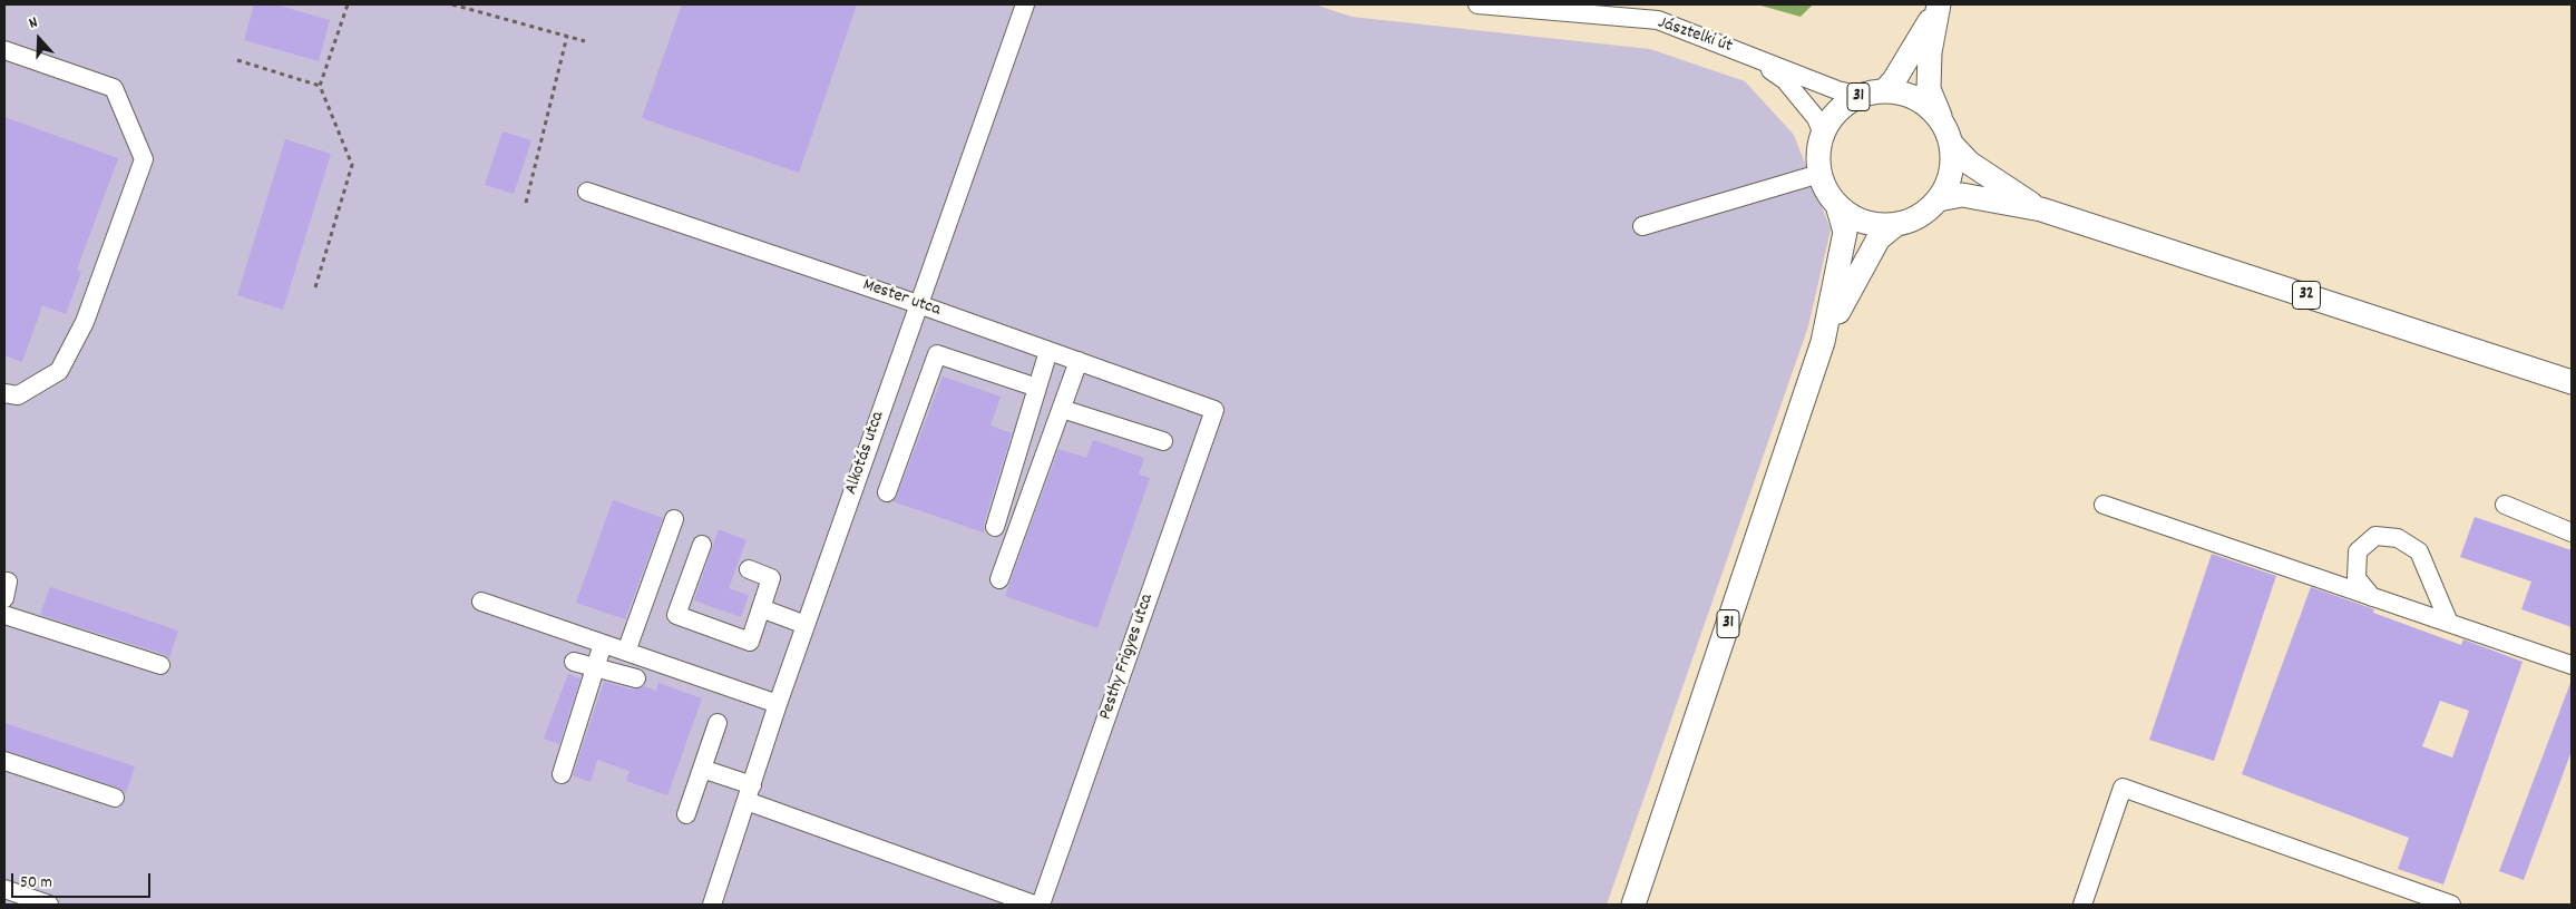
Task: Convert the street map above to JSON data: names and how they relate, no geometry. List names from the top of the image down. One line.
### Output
{"streets":{"main road":["31","32"],"street":["Jásztelki út","Mester utca","Alkotás utca","Pesthy Frigyes utca"]},"crossings":[["Jásztelki út","31"],["Jásztelki út","32"],["31","32"],["Mester utca","Alkotás utca"],["Mester utca","Pesthy Frigyes utca"]],"scale_bar":"50 m","north":"top"}
